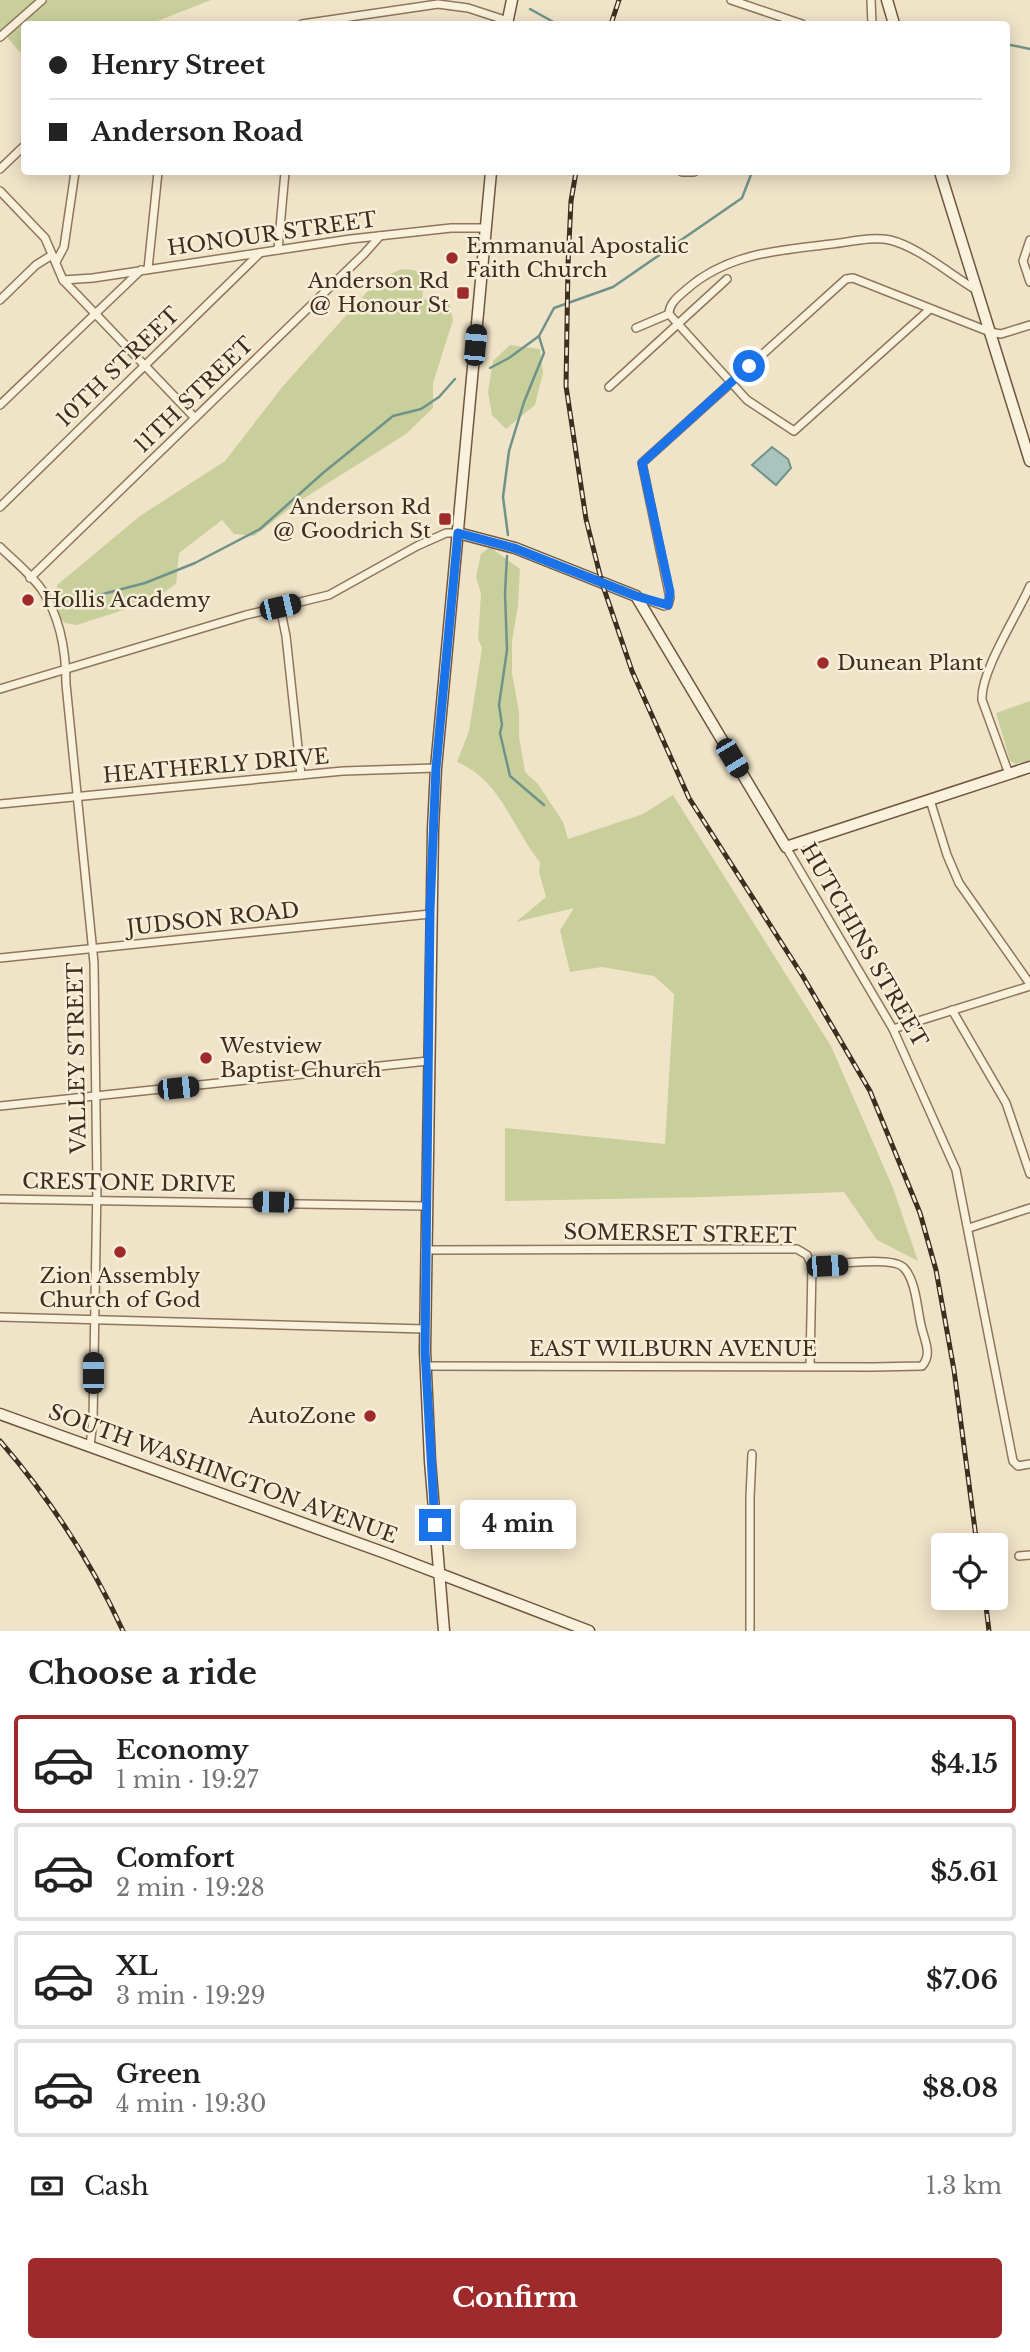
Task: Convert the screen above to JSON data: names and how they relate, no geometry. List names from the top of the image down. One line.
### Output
{"streets":{"main road":["HUTCHINS STREET","SOUTH WASHINGTON AVENUE"],"street":["HONOUR STREET","10TH STREET","11TH STREET","HEATHERLY DRIVE","JUDSON ROAD","VALLEY STREET","CRESTONE DRIVE","SOMERSET STREET","EAST WILBURN AVENUE"]},"crossings":[["HONOUR STREET","10TH STREET"],["HONOUR STREET","11TH STREET"],["11TH STREET","VALLEY STREET"],["HEATHERLY DRIVE","VALLEY STREET"],["JUDSON ROAD","VALLEY STREET"],["VALLEY STREET","CRESTONE DRIVE"],["VALLEY STREET","SOUTH WASHINGTON AVENUE"],["SOMERSET STREET","EAST WILBURN AVENUE"]],"places":{"other":["Emmanual Apostalic Faith Church","Hollis Academy","Dunean Plant","Westview Baptist Church","Zion Assembly Church of God","AutoZone"],"transit":["Anderson Rd @ Honour St","Anderson Rd @ Goodrich St"]},"page":{"banner":["Henry Street","Anderson Road"],"bubble":"4 min","heading":"Choose a ride","list":[{"name":"Economy","note":"1 min · 19:27","value":"$4.15"},{"name":"Comfort","note":"2 min · 19:28","value":"$5.61"},{"name":"XL","note":"3 min · 19:29","value":"$7.06"},{"name":"Green","note":"4 min · 19:30","value":"$8.08"}],"pay":["Cash","1.3 km"],"buttons":"Confirm"}}
